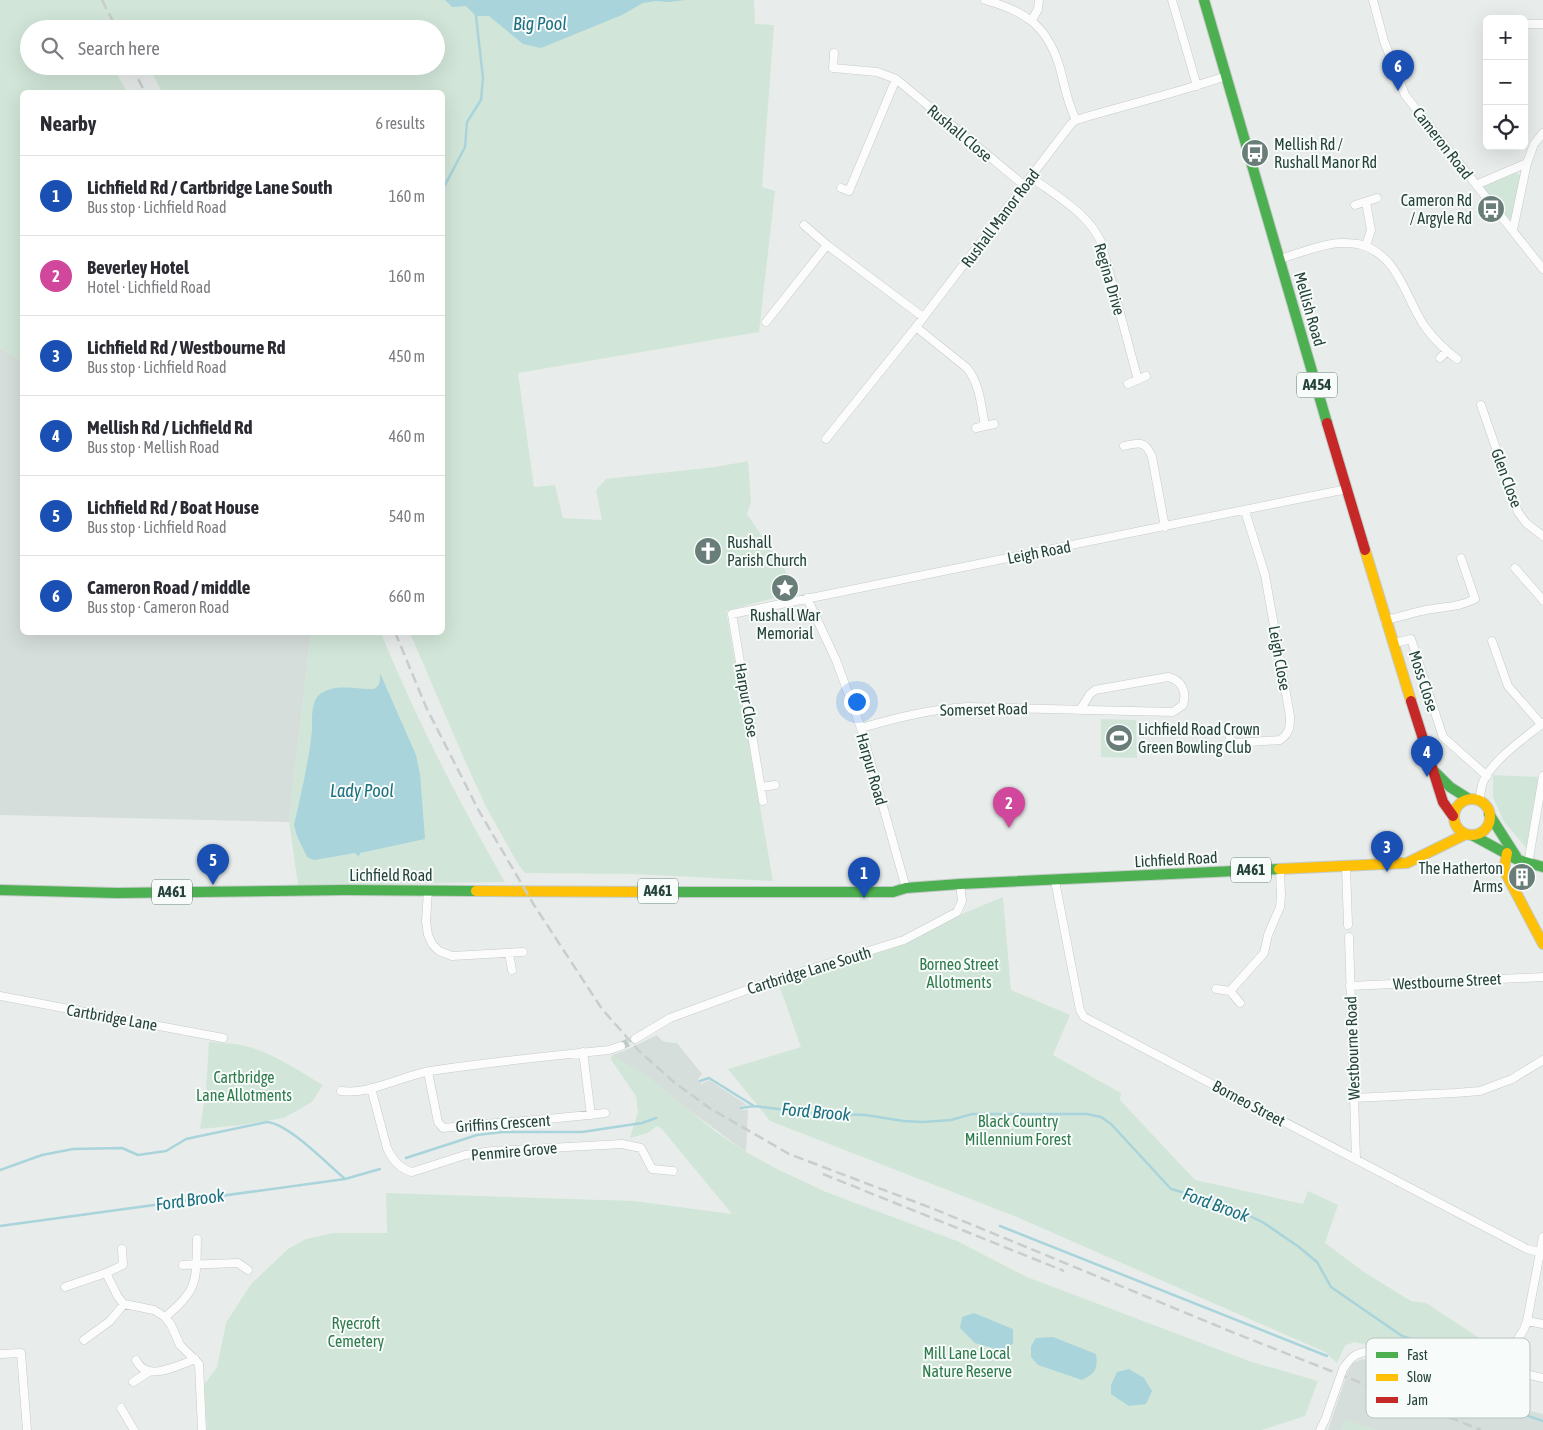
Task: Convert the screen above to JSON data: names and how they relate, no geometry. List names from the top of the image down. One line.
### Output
{"streets":{"main road":["Mellish Road","A454","Lichfield Road","A461"],"street":["Rushall Close","Cameron Road","Rushall Manor Road","Regina Drive","Glen Close","Leigh Road","Leigh Close","Moss Close","Harpur Close","Somerset Road","Harpur Road","Cartbridge Lane South","Westbourne Street","Cartbridge Lane","Westbourne Road","Borneo Street","Griffins Crescent","Penmire Grove"]},"crossings":[["Rushall Close","Rushall Manor Road"],["Rushall Manor Road","Regina Drive"],["Mellish Road","Leigh Road"],["Mellish Road","Lichfield Road"],["Leigh Road","Leigh Close"],["Leigh Road","Harpur Close"],["Leigh Road","Harpur Road"],["Somerset Road","Harpur Road"],["Harpur Road","Lichfield Road"],["Lichfield Road","Cartbridge Lane South"],["Lichfield Road","Borneo Street"],["Westbourne Street","Westbourne Road"],["Westbourne Road","Borneo Street"]],"water":["Big Pool","Lady Pool","Ford Brook"],"parks":["Borneo Street Allotments","Cartbridge Lane Allotments","Black Country Millennium Forest","Ryecroft Cemetery","Mill Lane Local Nature Reserve"],"places":{"bus stop":["Mellish Rd / Rushall Manor Rd","Cameron Rd / Argyle Rd"],"church":["Rushall Parish Church"],"place":["Rushall War Memorial"],"sports":["Lichfield Road Crown Green Bowling Club"],"building":["The Hatherton Arms"]},"legend":["Fast","Slow","Jam"],"page":{"map_buttons":["+","−"],"search":"Search here","pins":["6","4","2","3","5","1"],"heading":["Nearby","6 results"],"list":[{"mark":"1","name":"Lichfield Rd / Cartbridge Lane South","note":"Bus stop · Lichfield Road","value":"160 m"},{"mark":"2","name":"Beverley Hotel","note":"Hotel · Lichfield Road","value":"160 m"},{"mark":"3","name":"Lichfield Rd / Westbourne Rd","note":"Bus stop · Lichfield Road","value":"450 m"},{"mark":"4","name":"Mellish Rd / Lichfield Rd","note":"Bus stop · Mellish Road","value":"460 m"},{"mark":"5","name":"Lichfield Rd / Boat House","note":"Bus stop · Lichfield Road","value":"540 m"},{"mark":"6","name":"Cameron Road / middle","note":"Bus stop · Cameron Road","value":"660 m"}]}}
